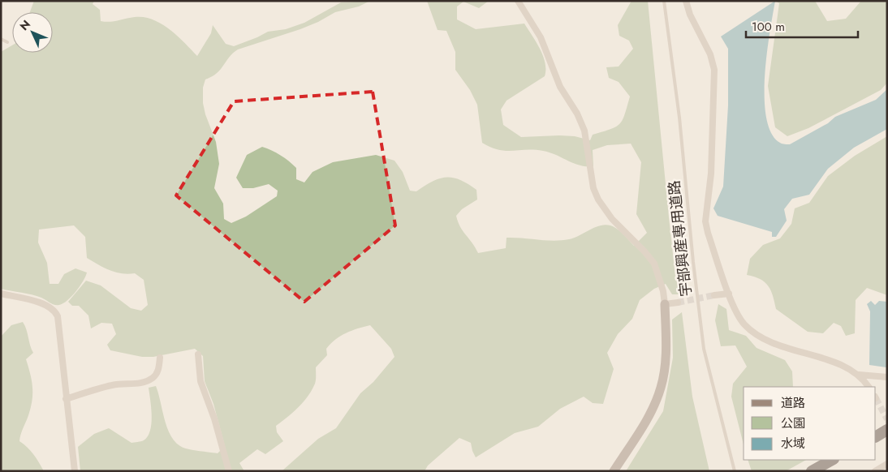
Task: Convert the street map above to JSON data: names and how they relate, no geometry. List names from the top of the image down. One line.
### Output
{"streets":{"lane":["宇部興産専用道路"]},"legend":["道路","公園","水域"],"scale_bar":"100 m","north":"top left"}
